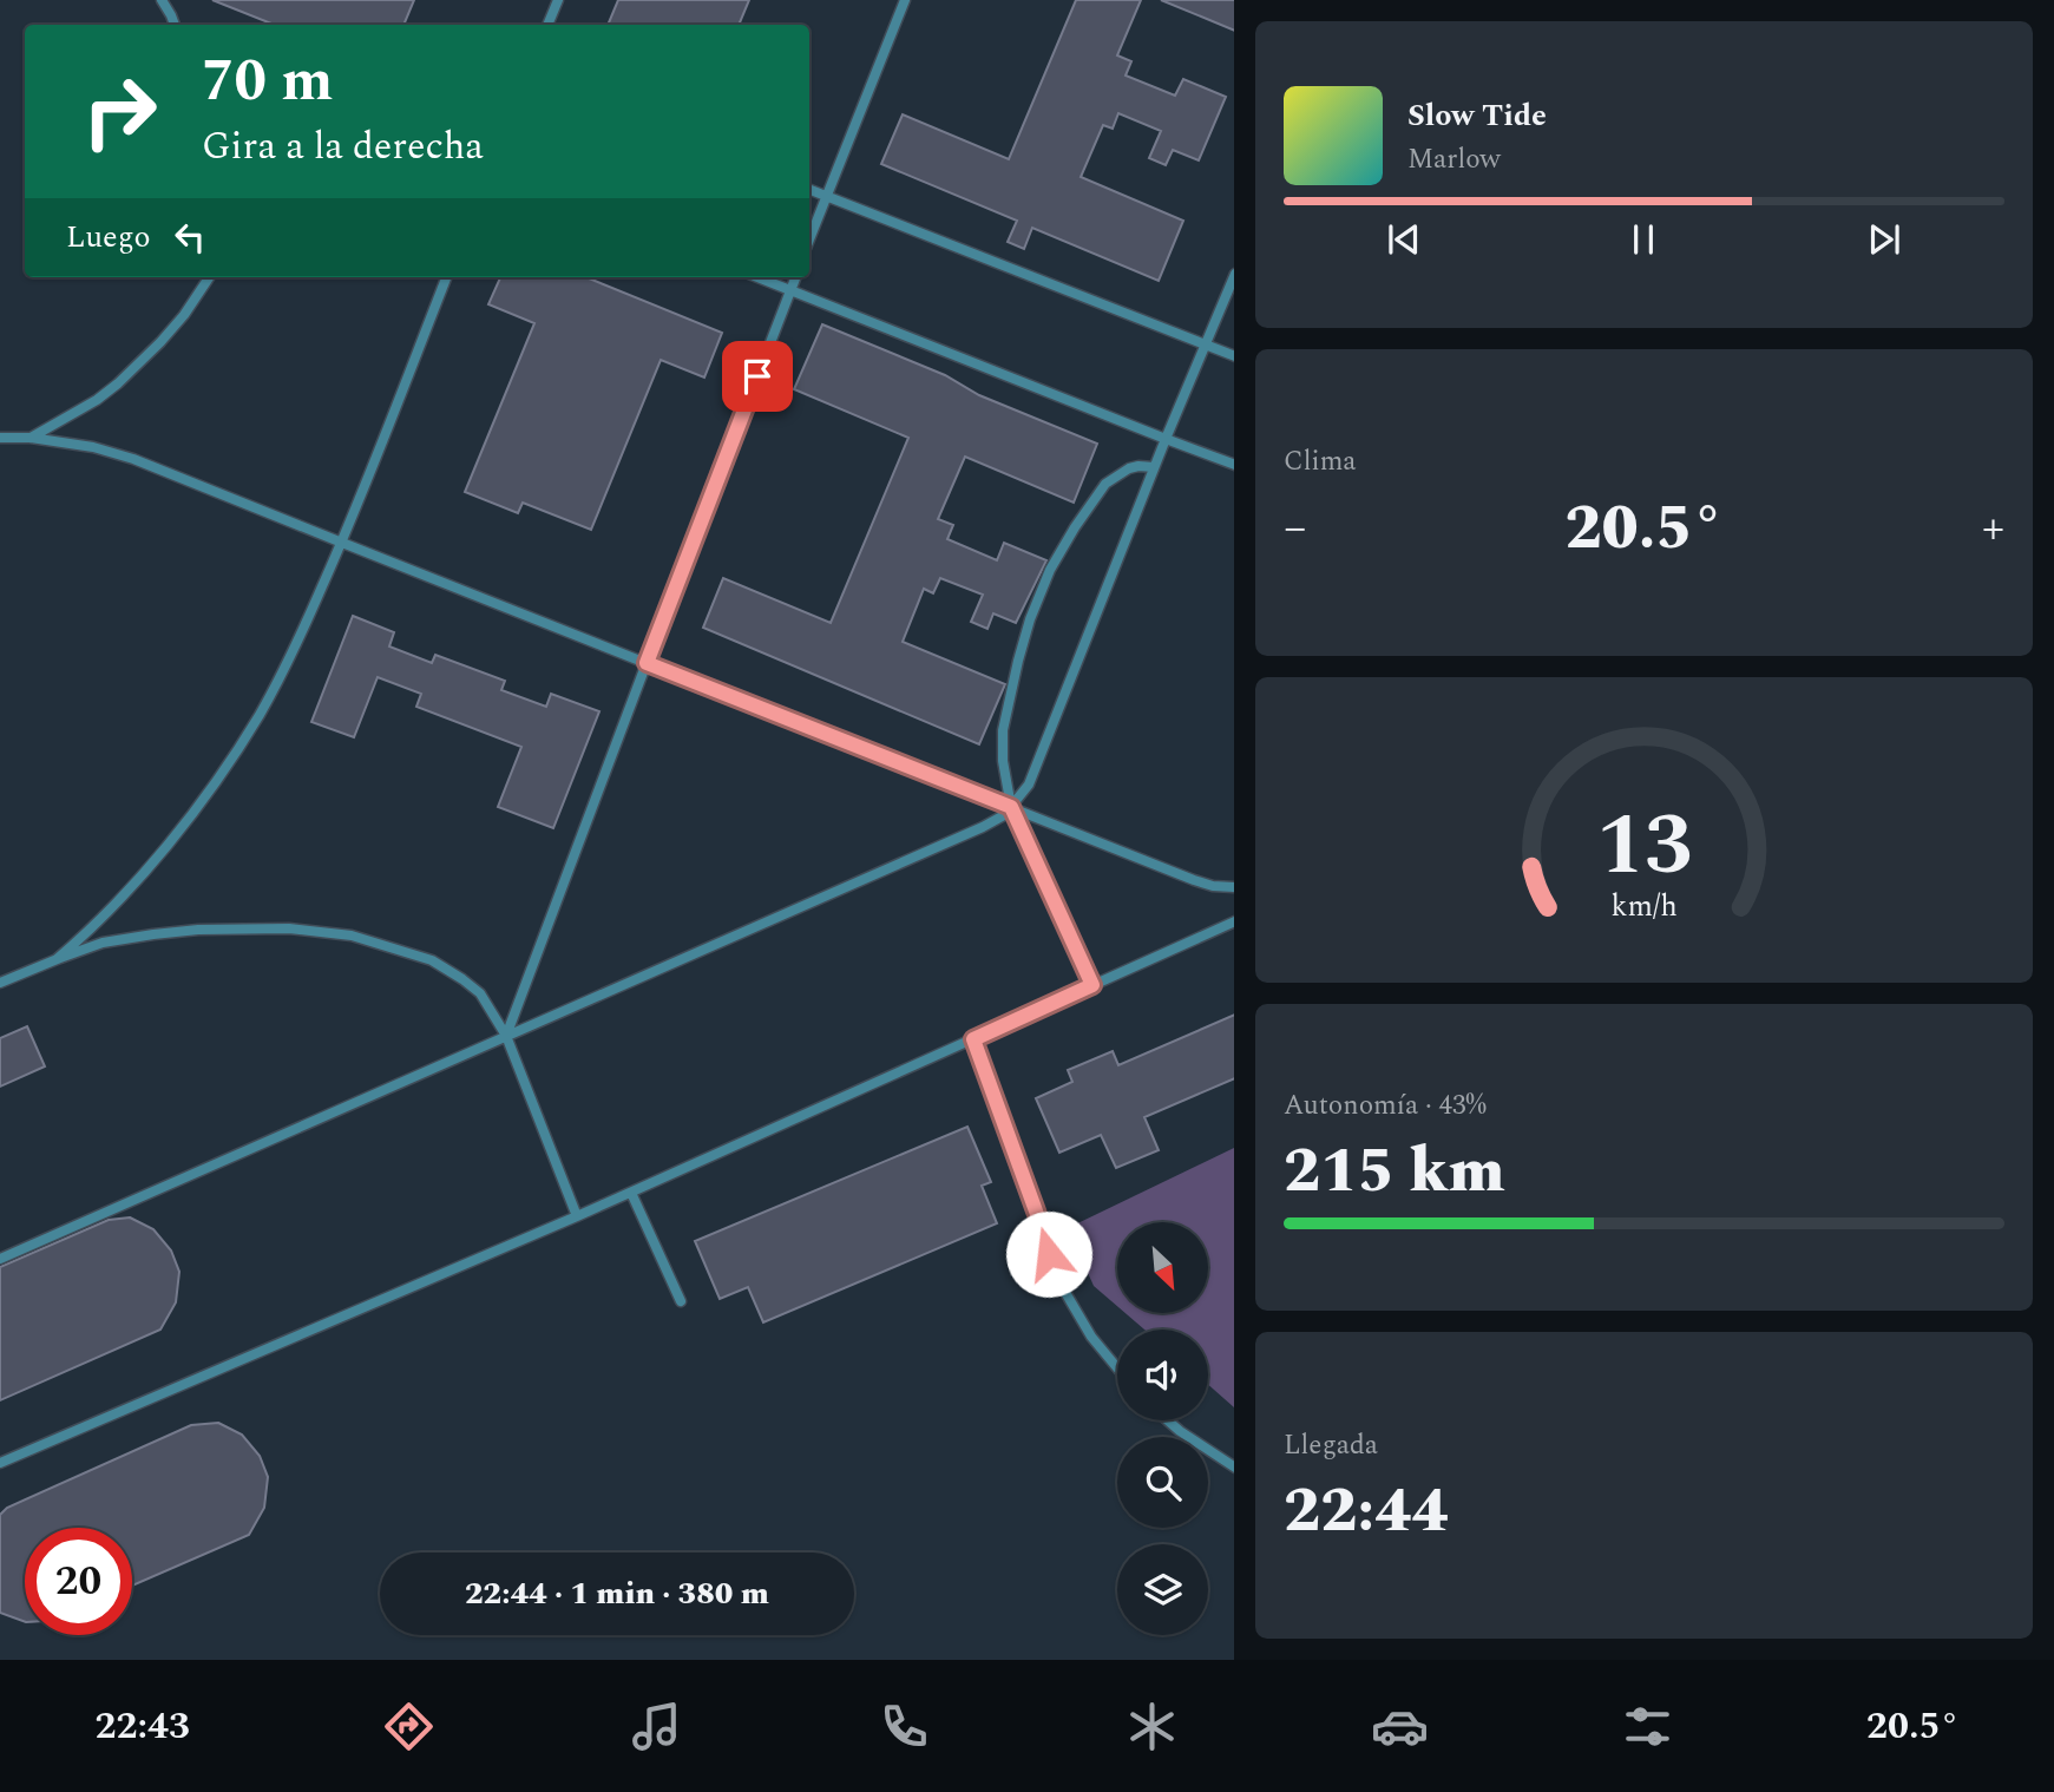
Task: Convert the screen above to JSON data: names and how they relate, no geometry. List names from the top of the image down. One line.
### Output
{"north":"bottom right","page":{"turn":["70 m","Gira a la derecha"],"song":["Slow Tide","Marlow"],"then":"Luego","tile":["Clima",["Autonomía · 43%","215 km"],["Llegada","22:44"]],"heat":["−","20.5°","+"],"limit":"20","trip":"22:44 · 1 min · 380 m","tabs":["22:43","20.5°"],"gauge":["13","km/h"]}}
